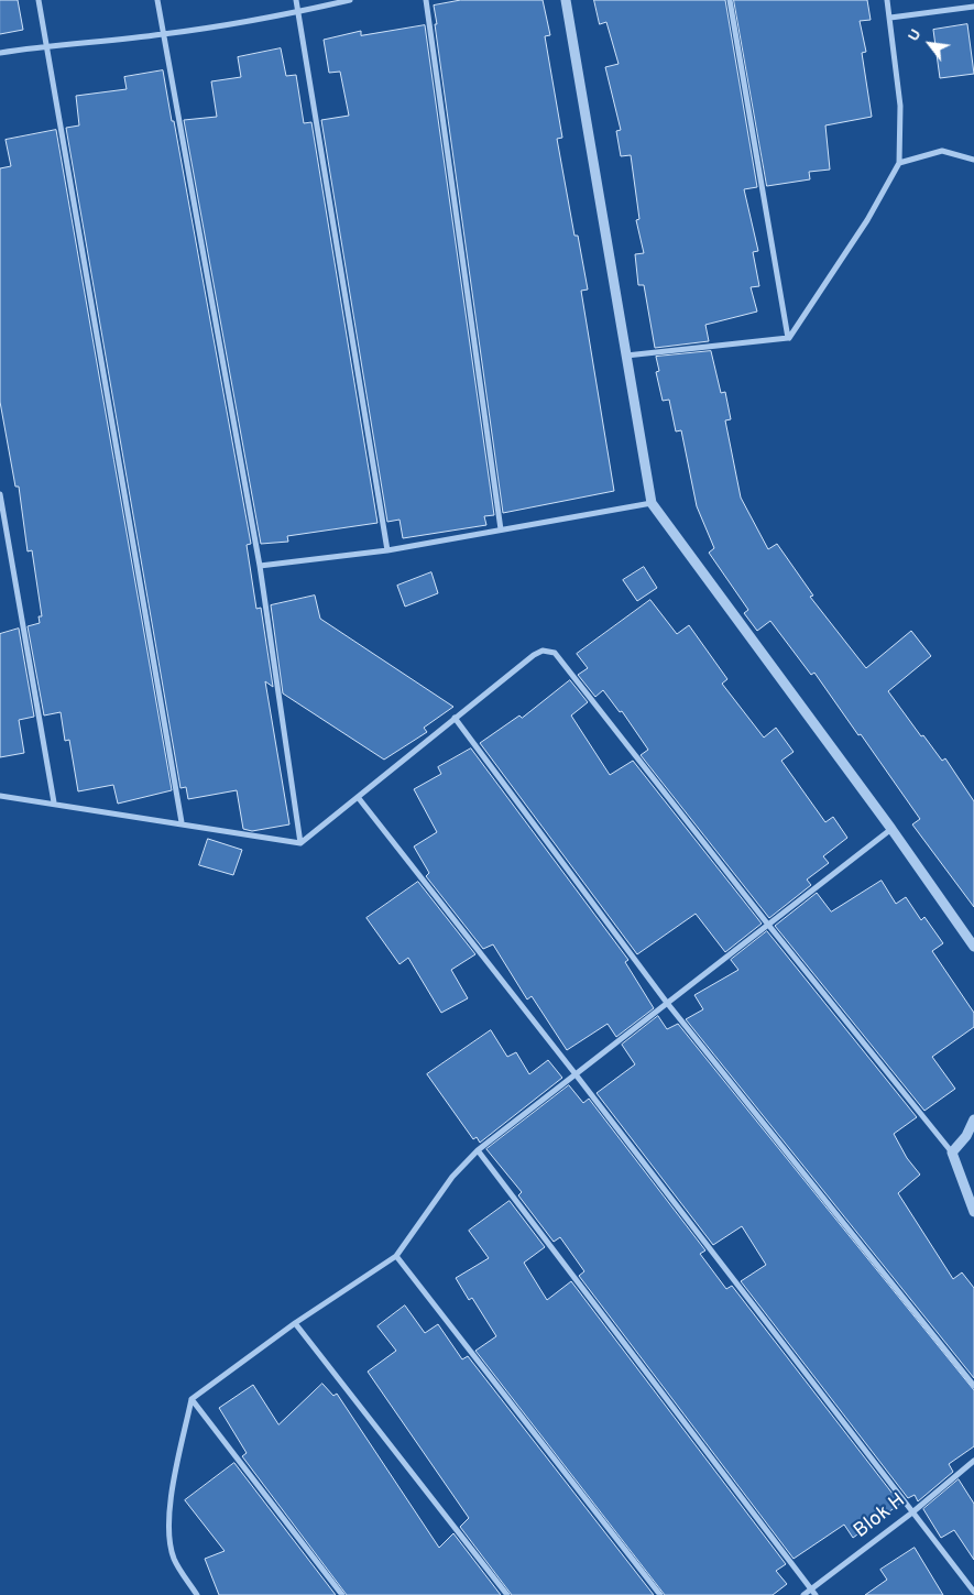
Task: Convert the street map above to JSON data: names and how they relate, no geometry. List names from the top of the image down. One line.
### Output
{"streets":{"street":["Blok H"]},"north":"top left"}
